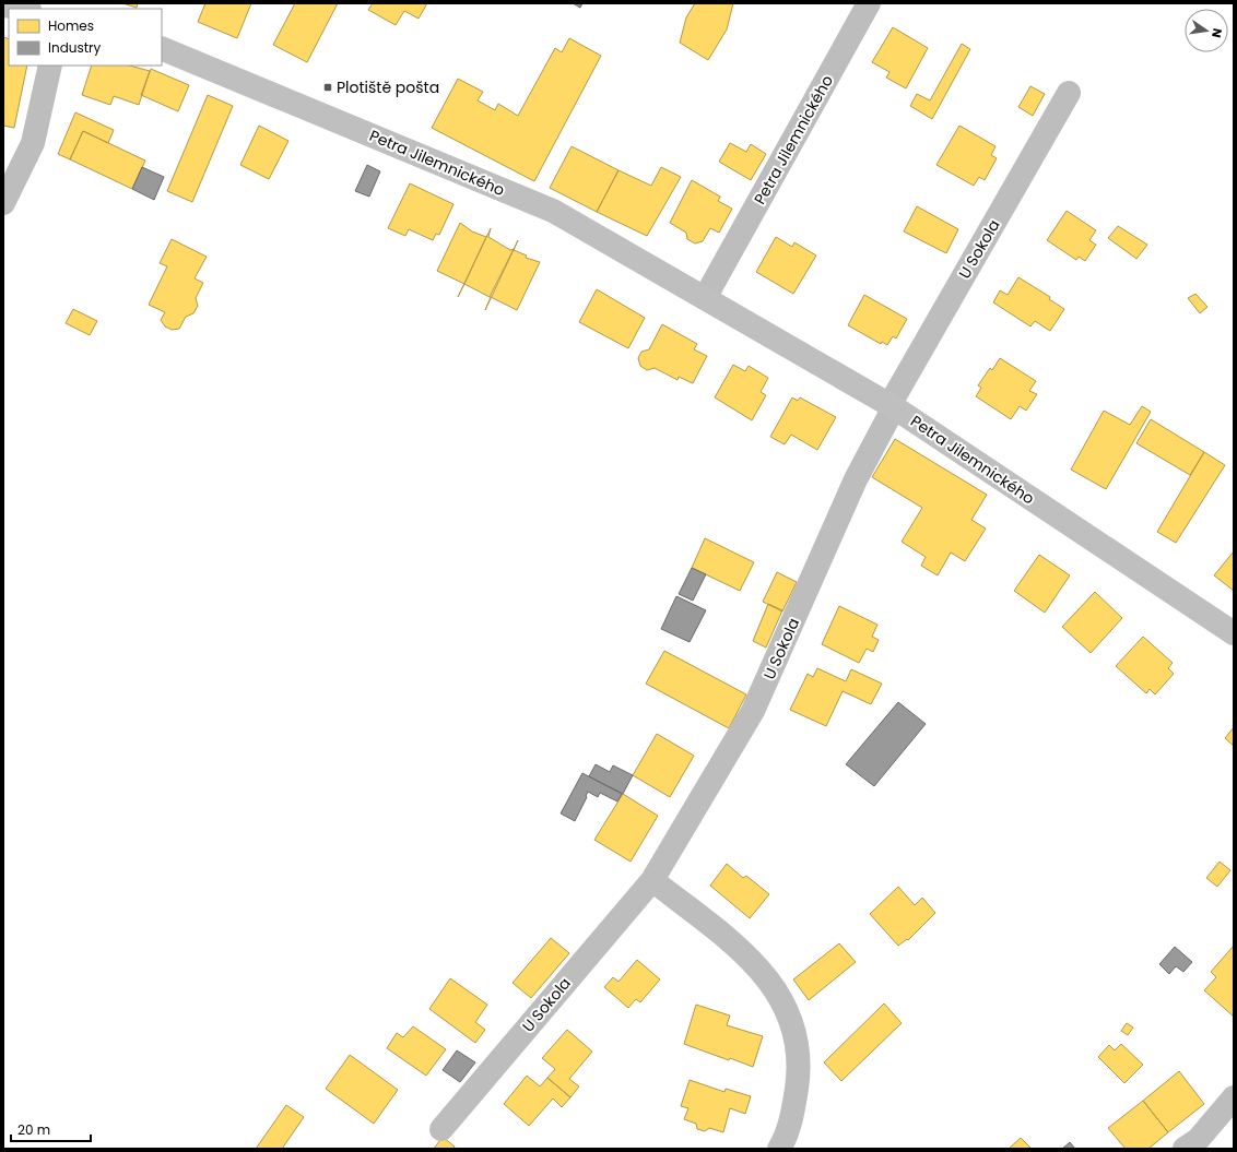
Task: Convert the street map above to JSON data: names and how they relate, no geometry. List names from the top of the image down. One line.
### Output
{"streets":{"street":["Petra Jilemnického","U Sokola"]},"crossings":[["Petra Jilemnického","U Sokola"]],"places":{"transit":["Plotiště pošta"]},"legend":["Homes","Industry"],"scale_bar":"20 m","north":"right"}
